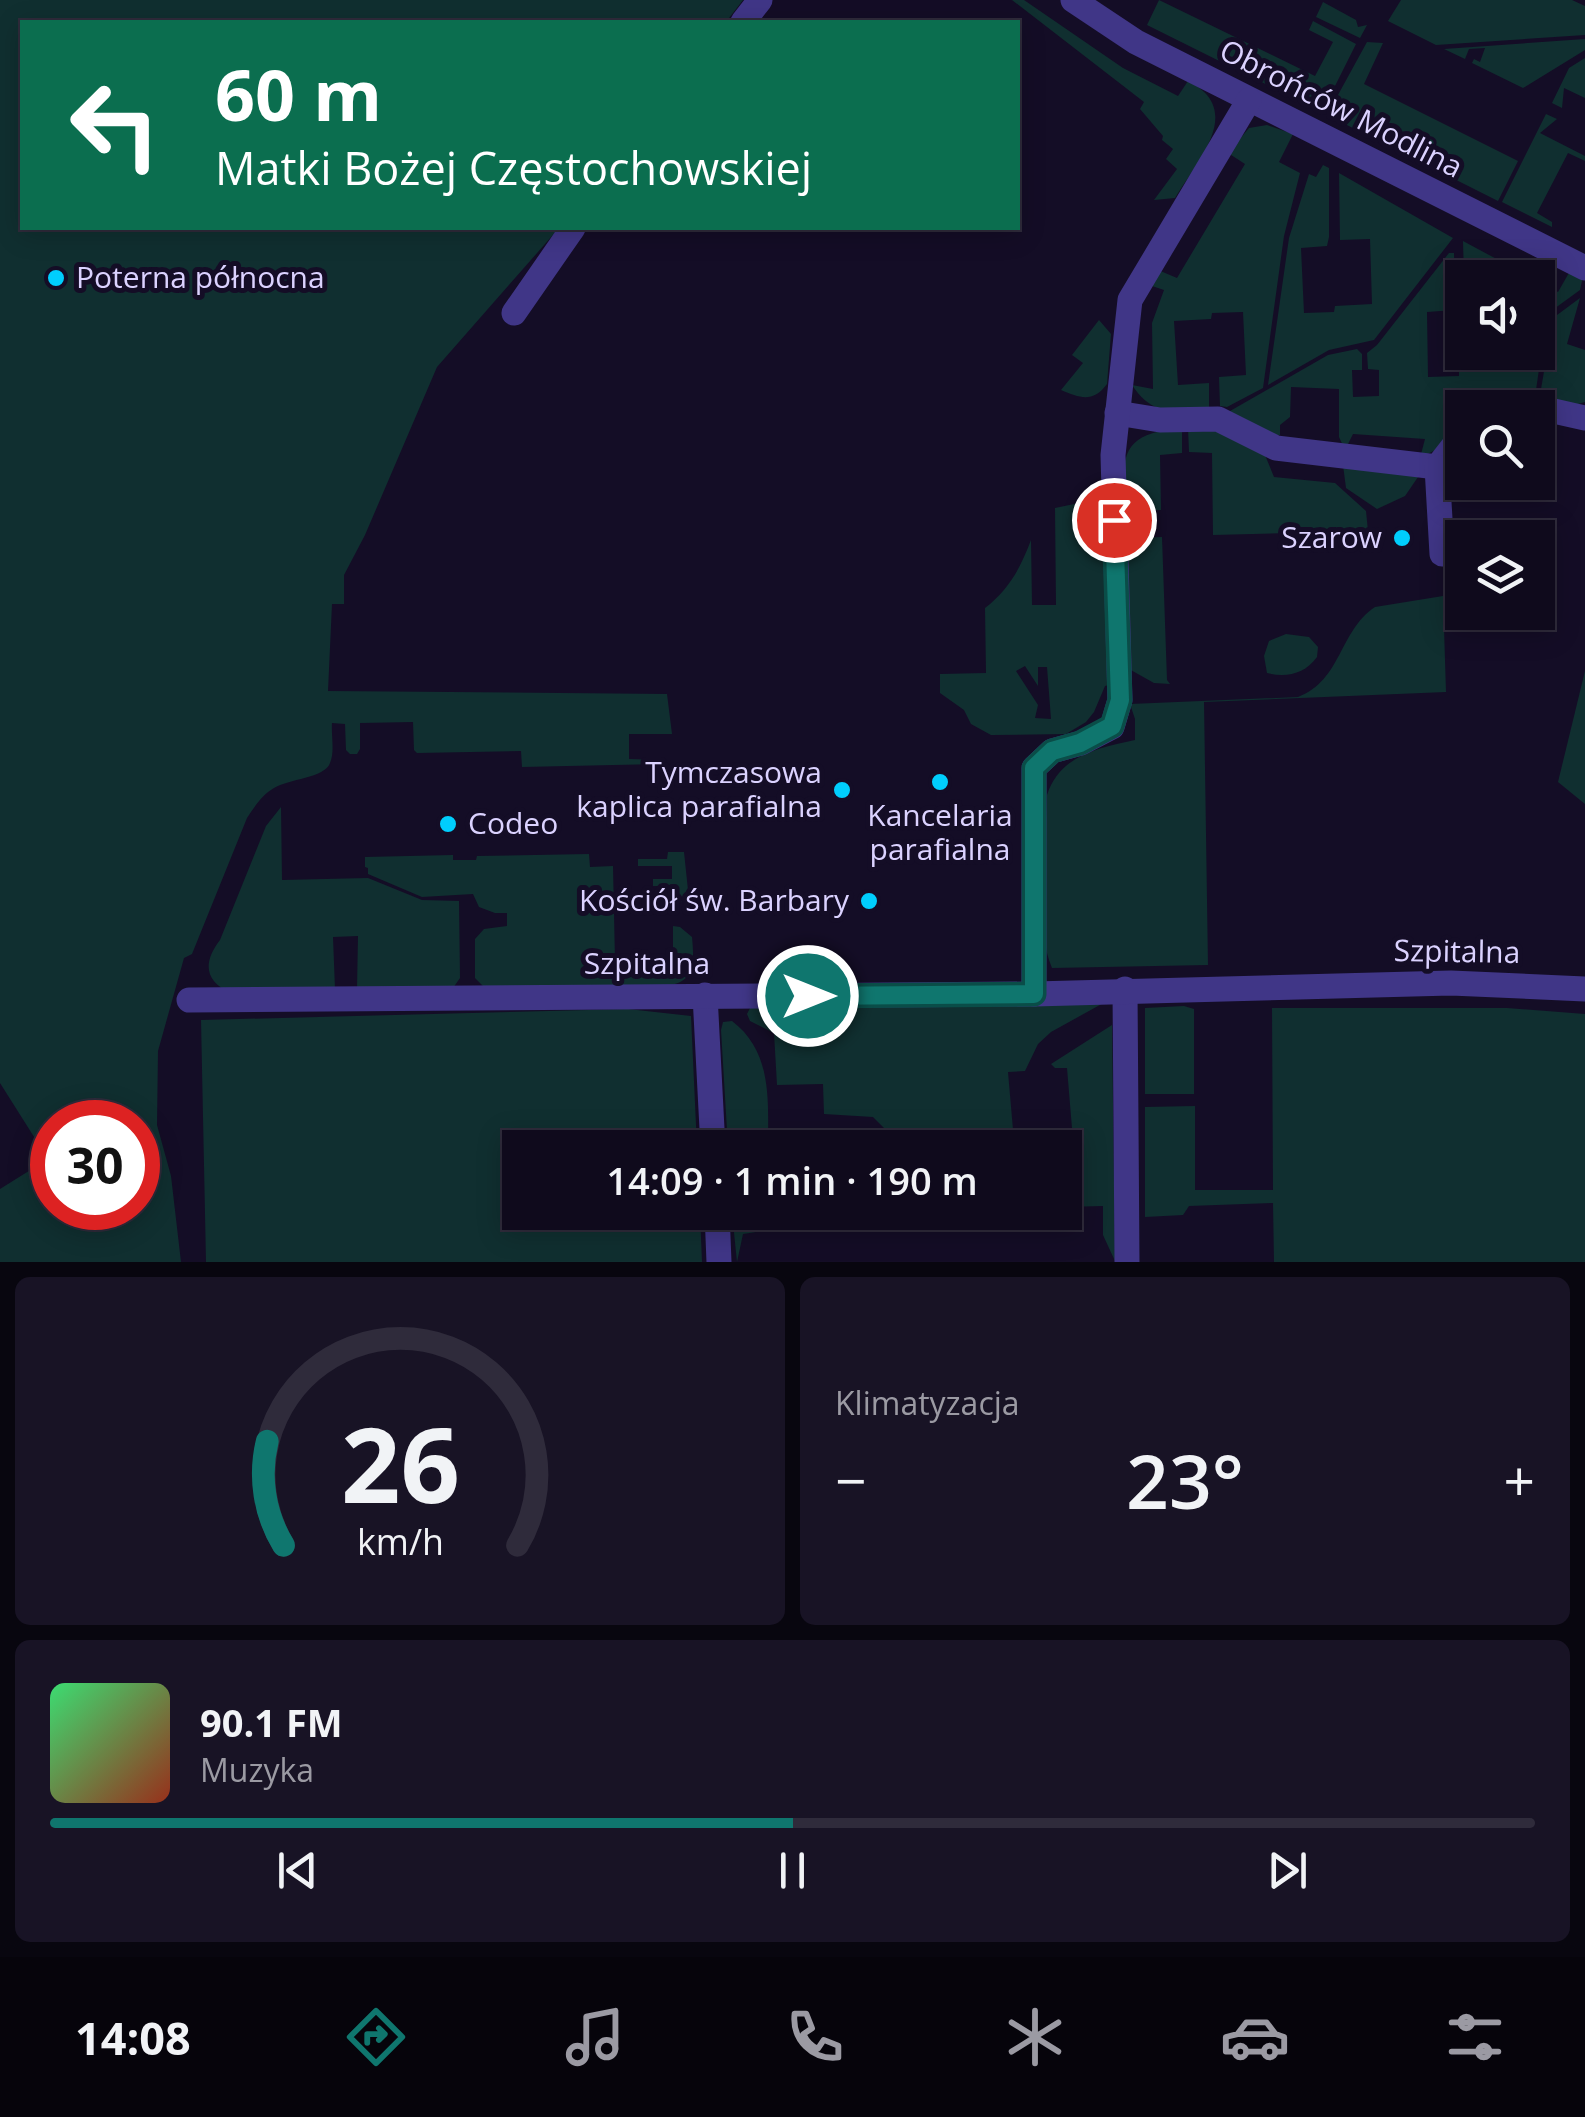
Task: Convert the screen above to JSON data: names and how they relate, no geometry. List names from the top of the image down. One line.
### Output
{"streets":{"street":["Obrońców Modlina","Szpitalna"]},"places":["Poterna północna","Szarow","Kancelaria parafialna","Tymczasowa kaplica parafialna","Codeo","Kościół św. Barbary"],"page":{"turn":["60 m","Matki Bożej Częstochowskiej"],"limit":"30","trip":"14:09 · 1 min · 190 m","tile":"Klimatyzacja","heat":["−","23°","+"],"song":["90.1 FM","Muzyka"],"tabs":"14:08","gauge":["26","km/h"]}}
